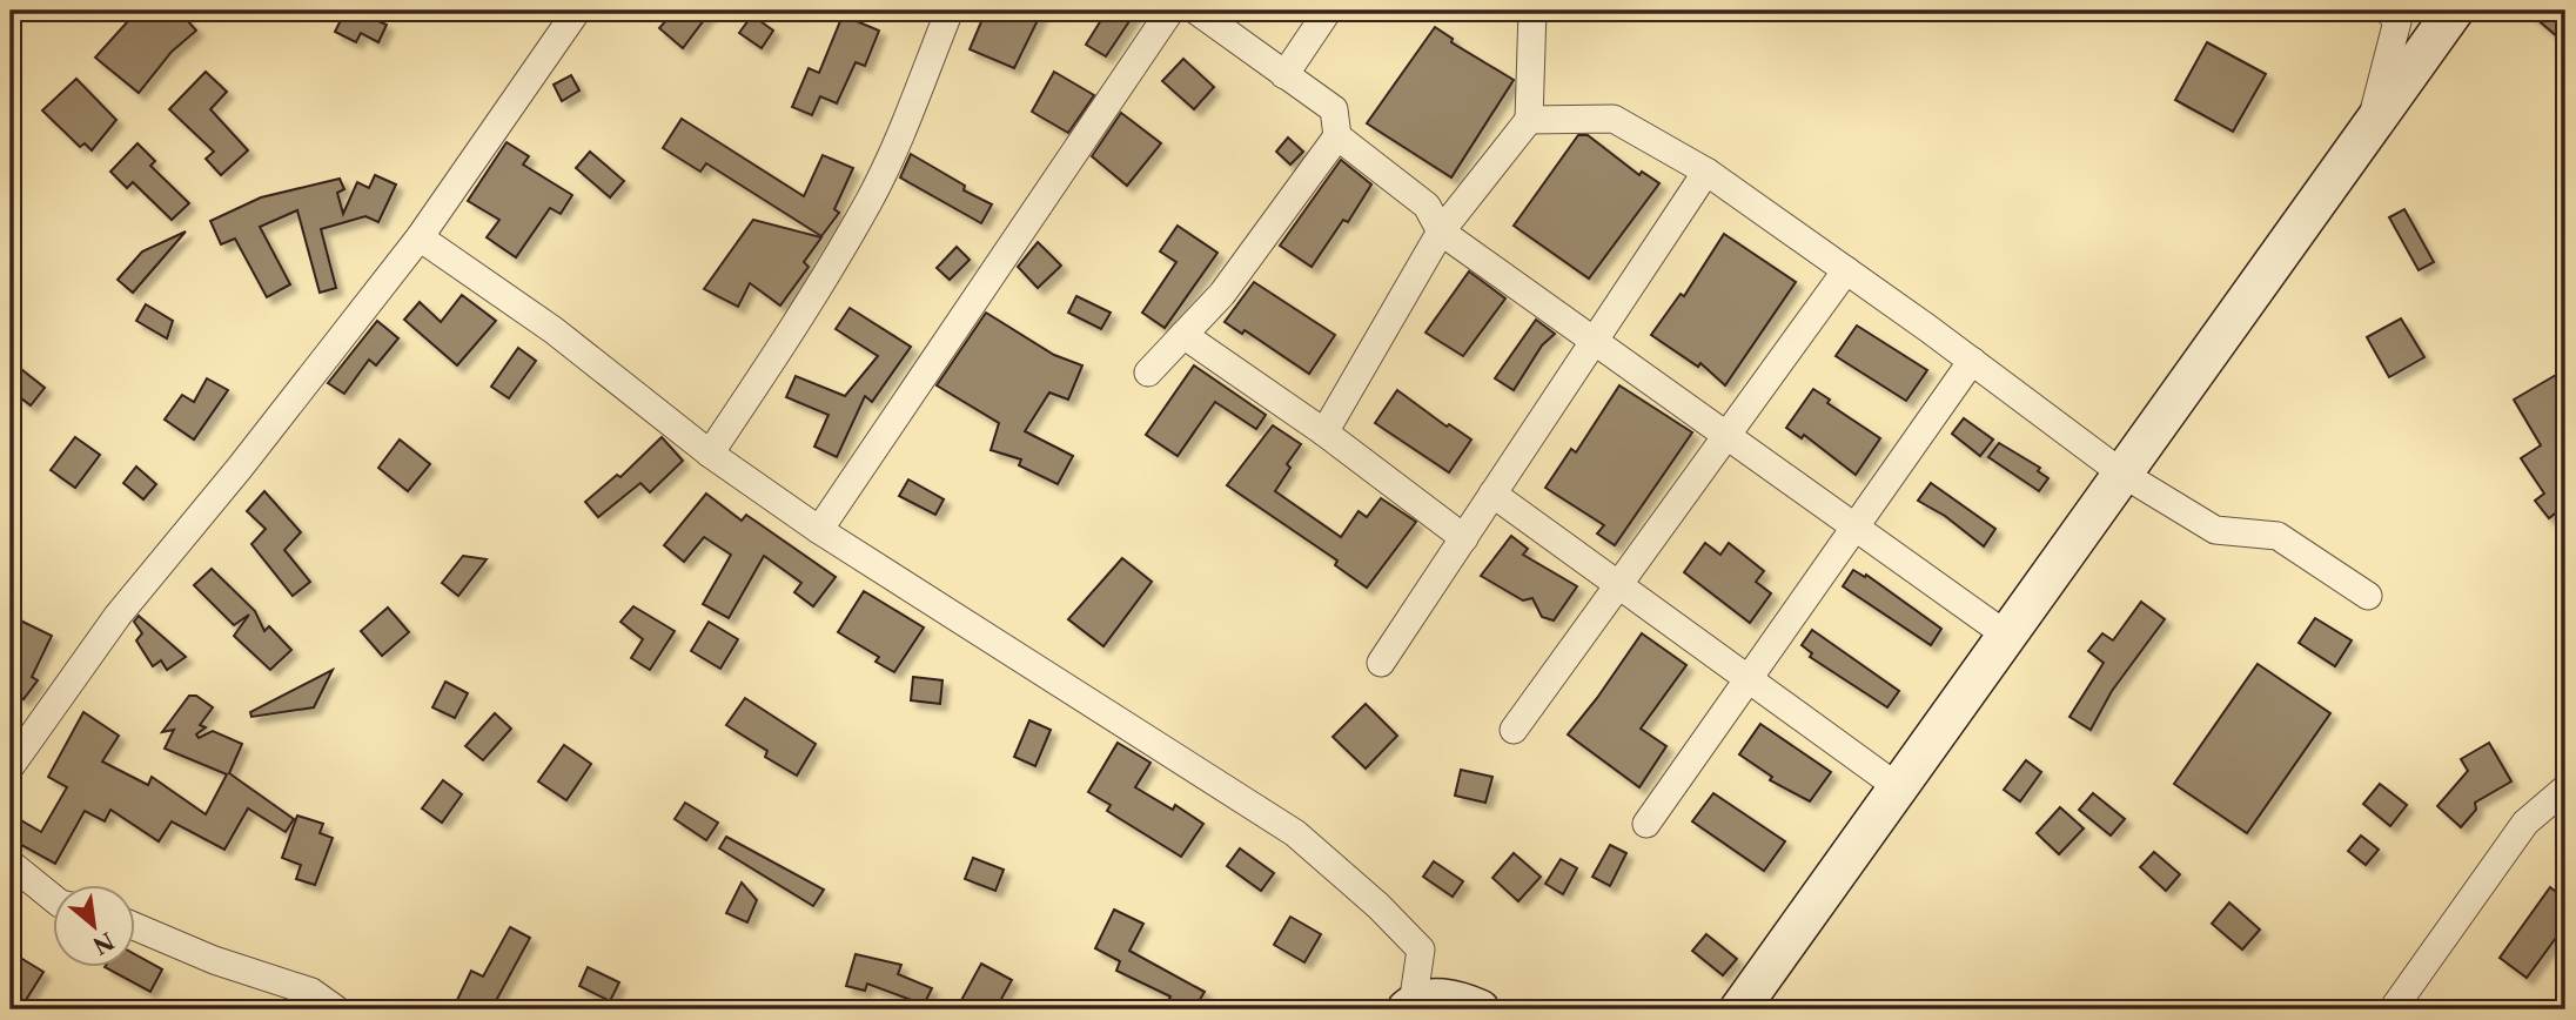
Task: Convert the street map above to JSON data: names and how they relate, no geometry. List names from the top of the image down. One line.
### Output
{"north":"bottom right"}
